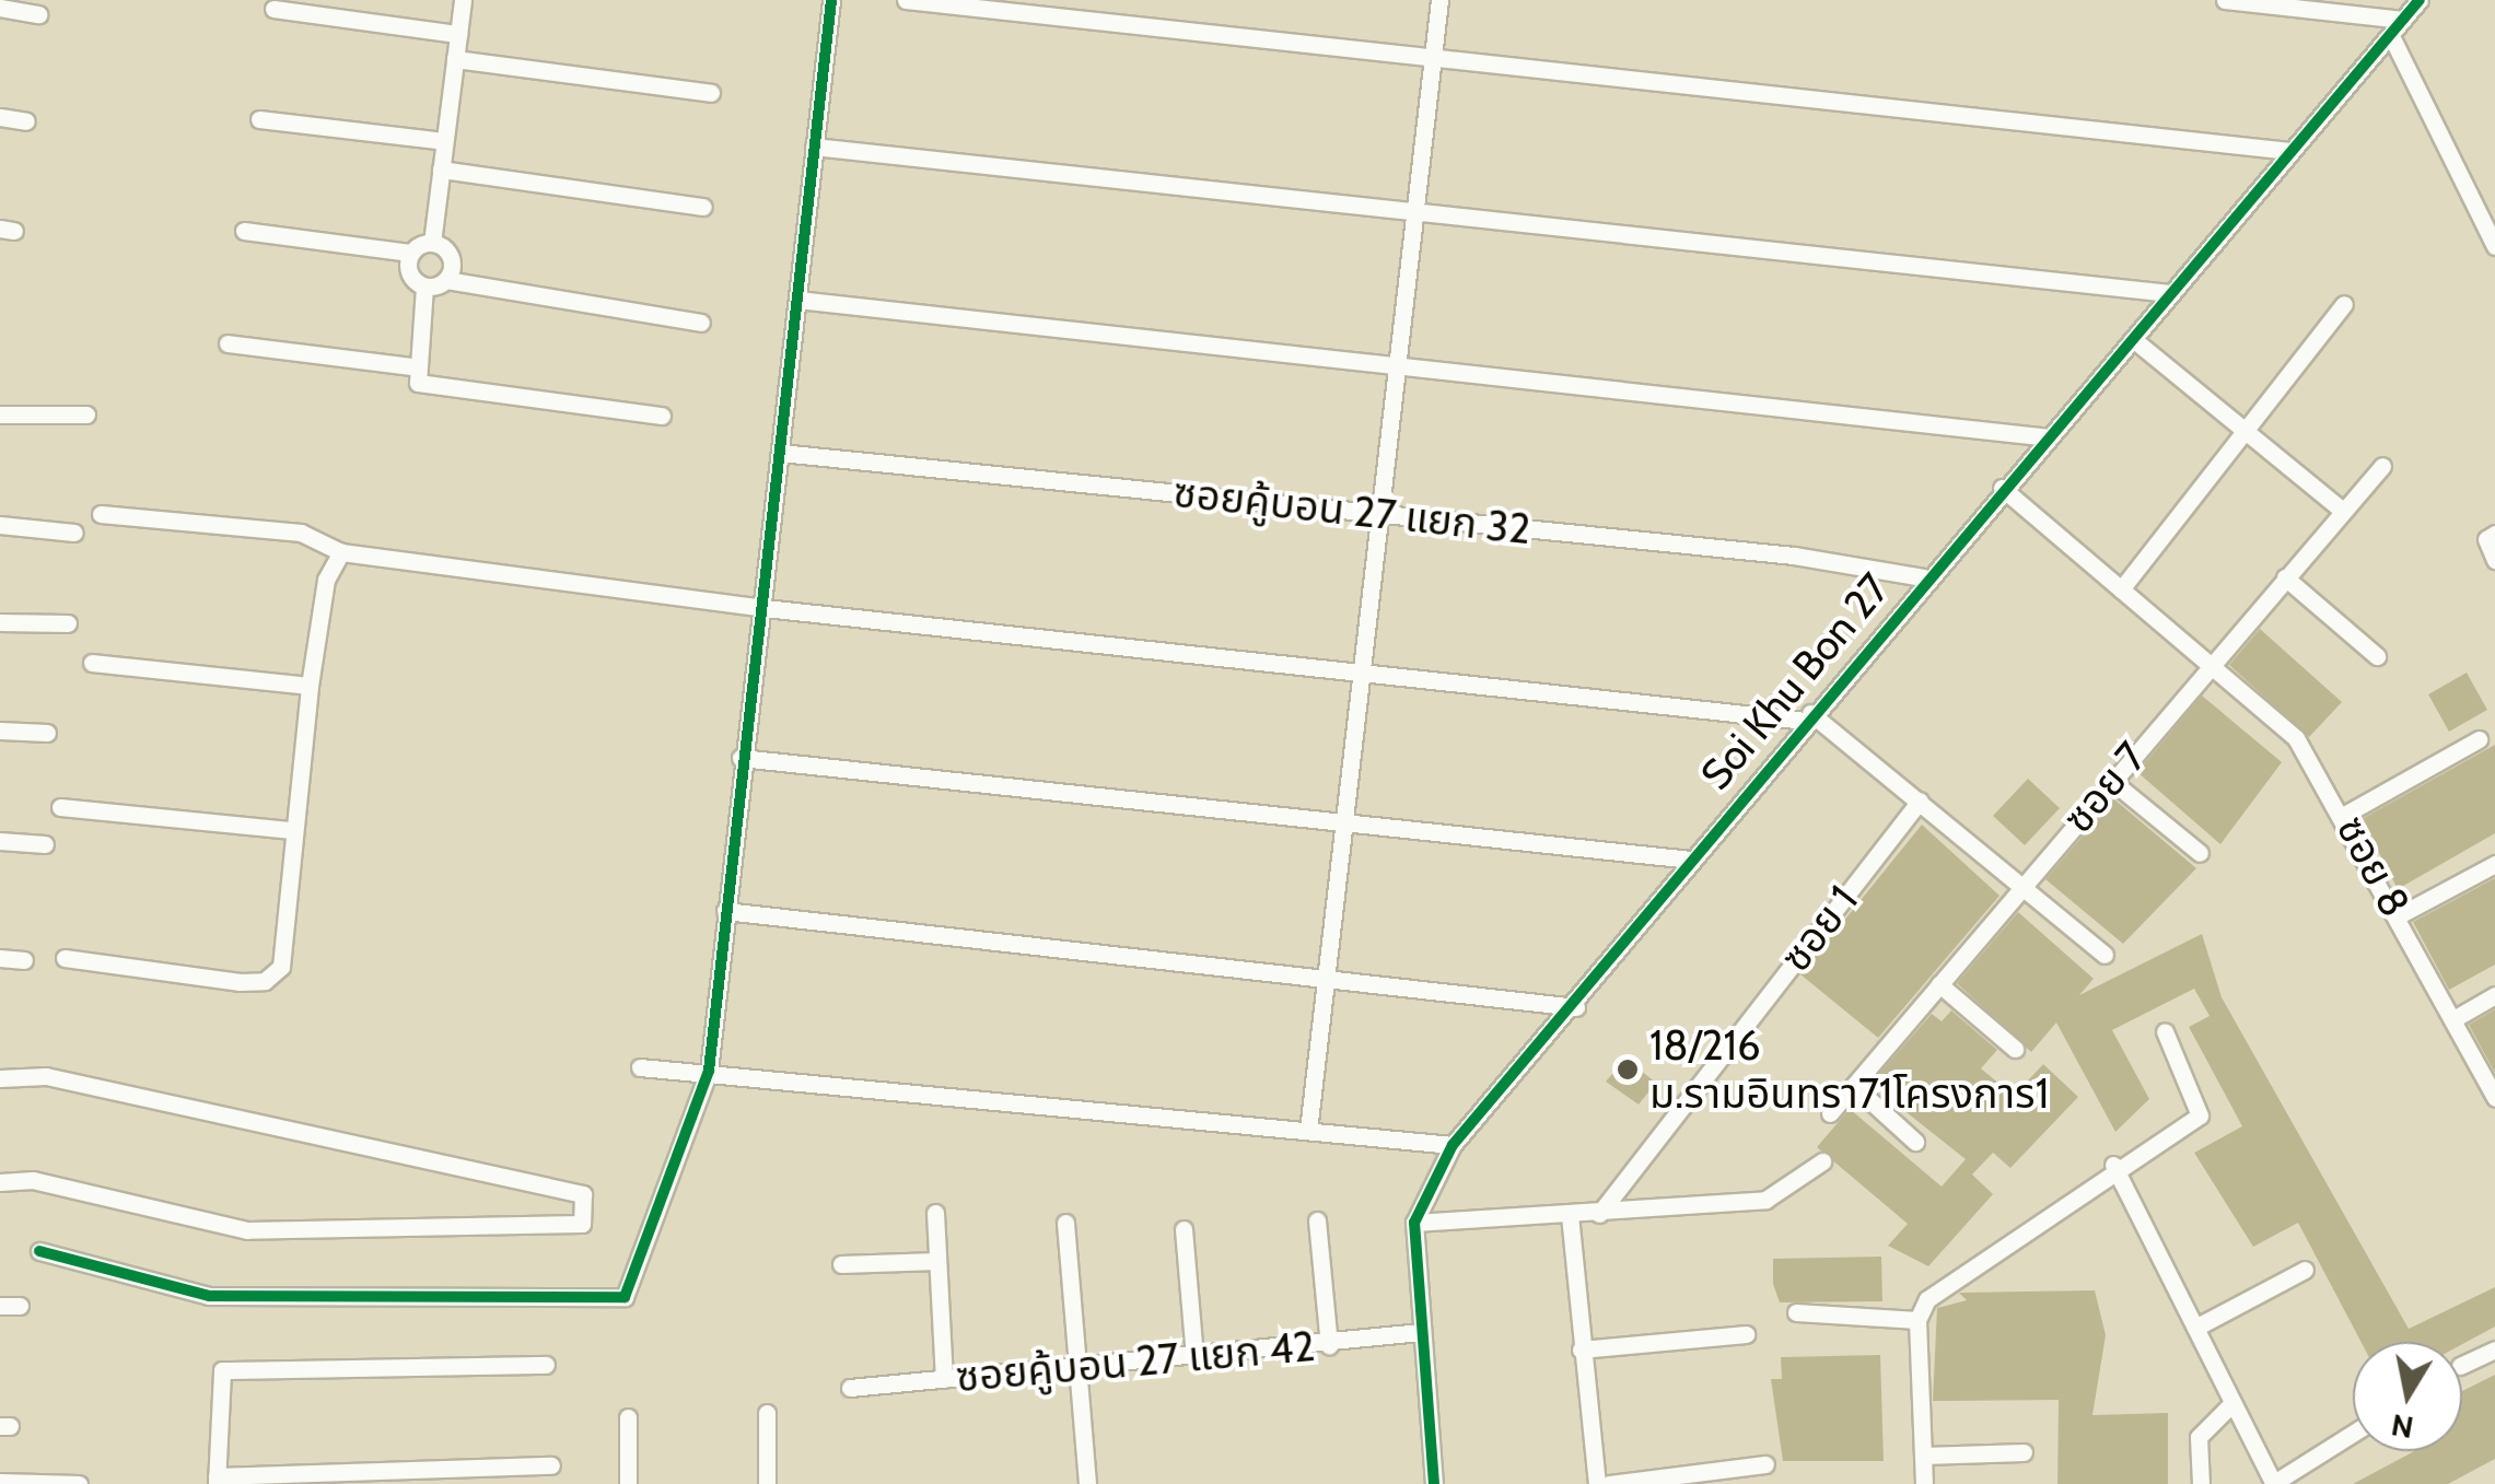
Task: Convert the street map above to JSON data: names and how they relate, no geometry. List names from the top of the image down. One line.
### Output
{"streets":{"street":["ซอยคู้บอน 27 แยก 32","Soi Khu Bon 27","ซอย 7","ซอย 8","ซอย 1","ซอยคู้บอน 27 แยก 42"]},"crossings":[["ซอยคู้บอน 27 แยก 32","Soi Khu Bon 27"],["Soi Khu Bon 27","ซอย 8"],["Soi Khu Bon 27","ซอยคู้บอน 27 แยก 42"],["ซอย 7","ซอย 8"]],"places":["18/216 ม.รามอินทรา71โครงการ1"],"north":"bottom"}
